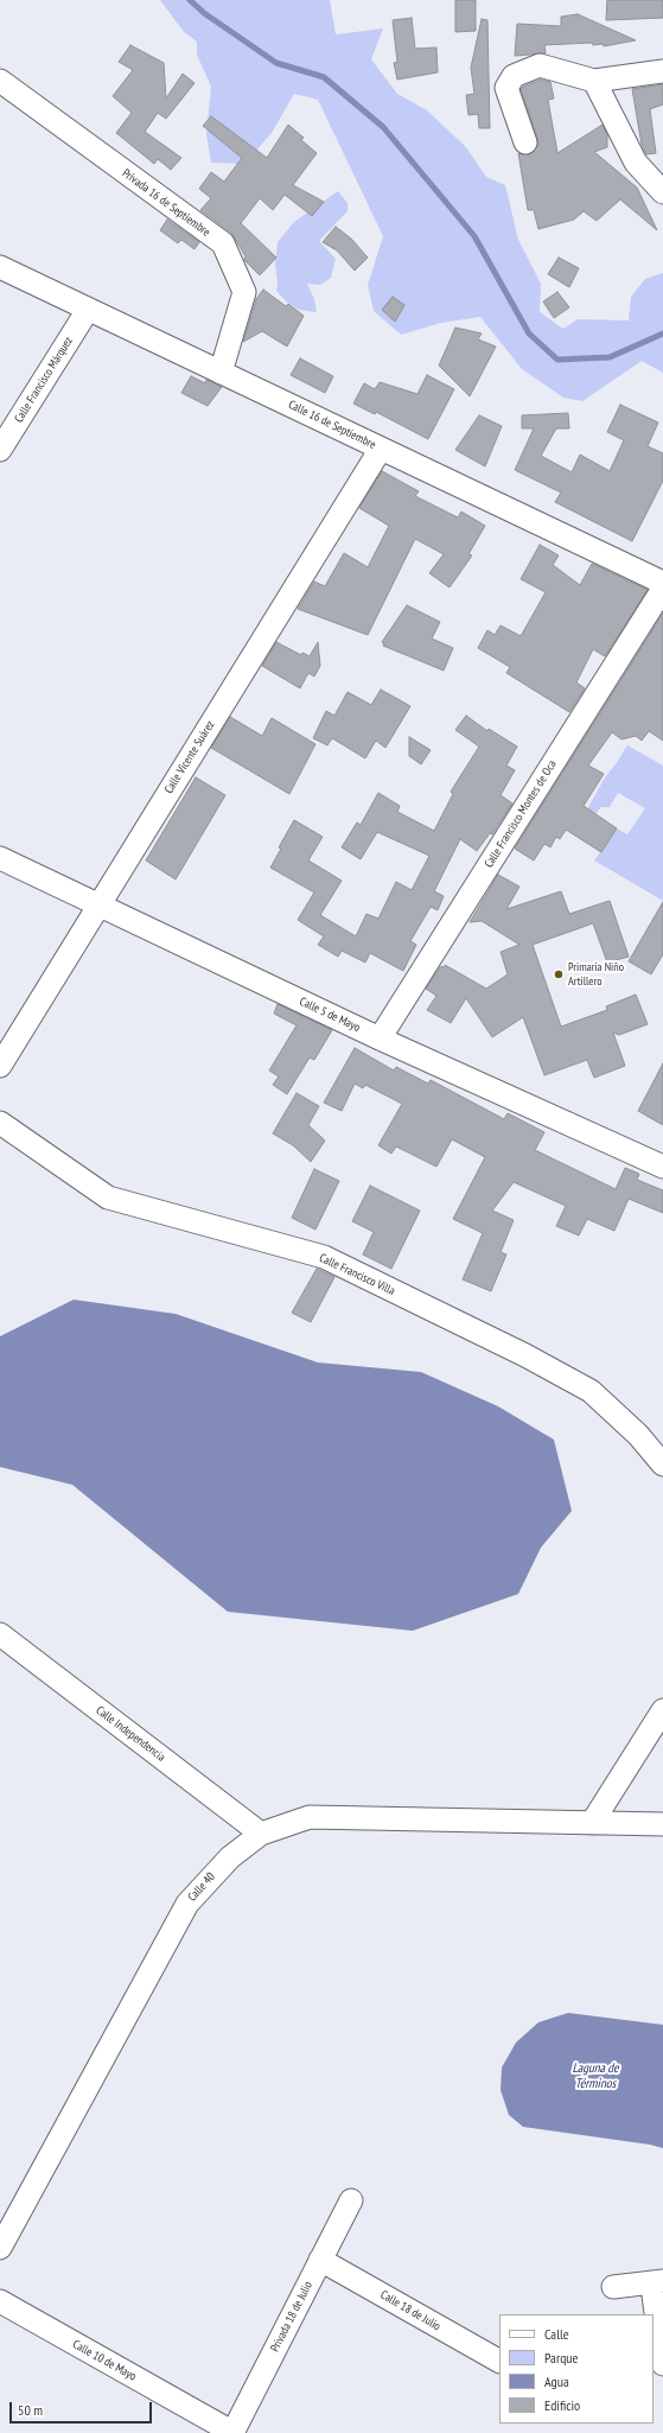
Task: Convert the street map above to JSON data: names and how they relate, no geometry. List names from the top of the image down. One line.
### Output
{"streets":{"street":["Privada 16 de Septiembre","Calle Francisco Márquez","Calle 16 de Septiembre","Calle Vicente Suárez","Calle Francisco Montes de Oca","Calle 5 de Mayo","Calle Francisco Villa","Calle Independencia","Calle 40","Calle 18 de Julio","Privada 18 de Julio","Calle 10 de Mayo"]},"crossings":[["Privada 16 de Septiembre","Calle 16 de Septiembre"],["Calle Francisco Márquez","Calle 16 de Septiembre"],["Calle 16 de Septiembre","Calle Vicente Suárez"],["Calle Vicente Suárez","Calle 5 de Mayo"],["Calle Francisco Montes de Oca","Calle 5 de Mayo"],["Calle Independencia","Calle 40"],["Calle 18 de Julio","Privada 18 de Julio"],["Privada 18 de Julio","Calle 10 de Mayo"]],"water":["Laguna de Términos"],"places":["Primaria Niño Artillero"],"legend":["Calle","Parque","Agua","Edificio"],"scale_bar":"50 m"}
